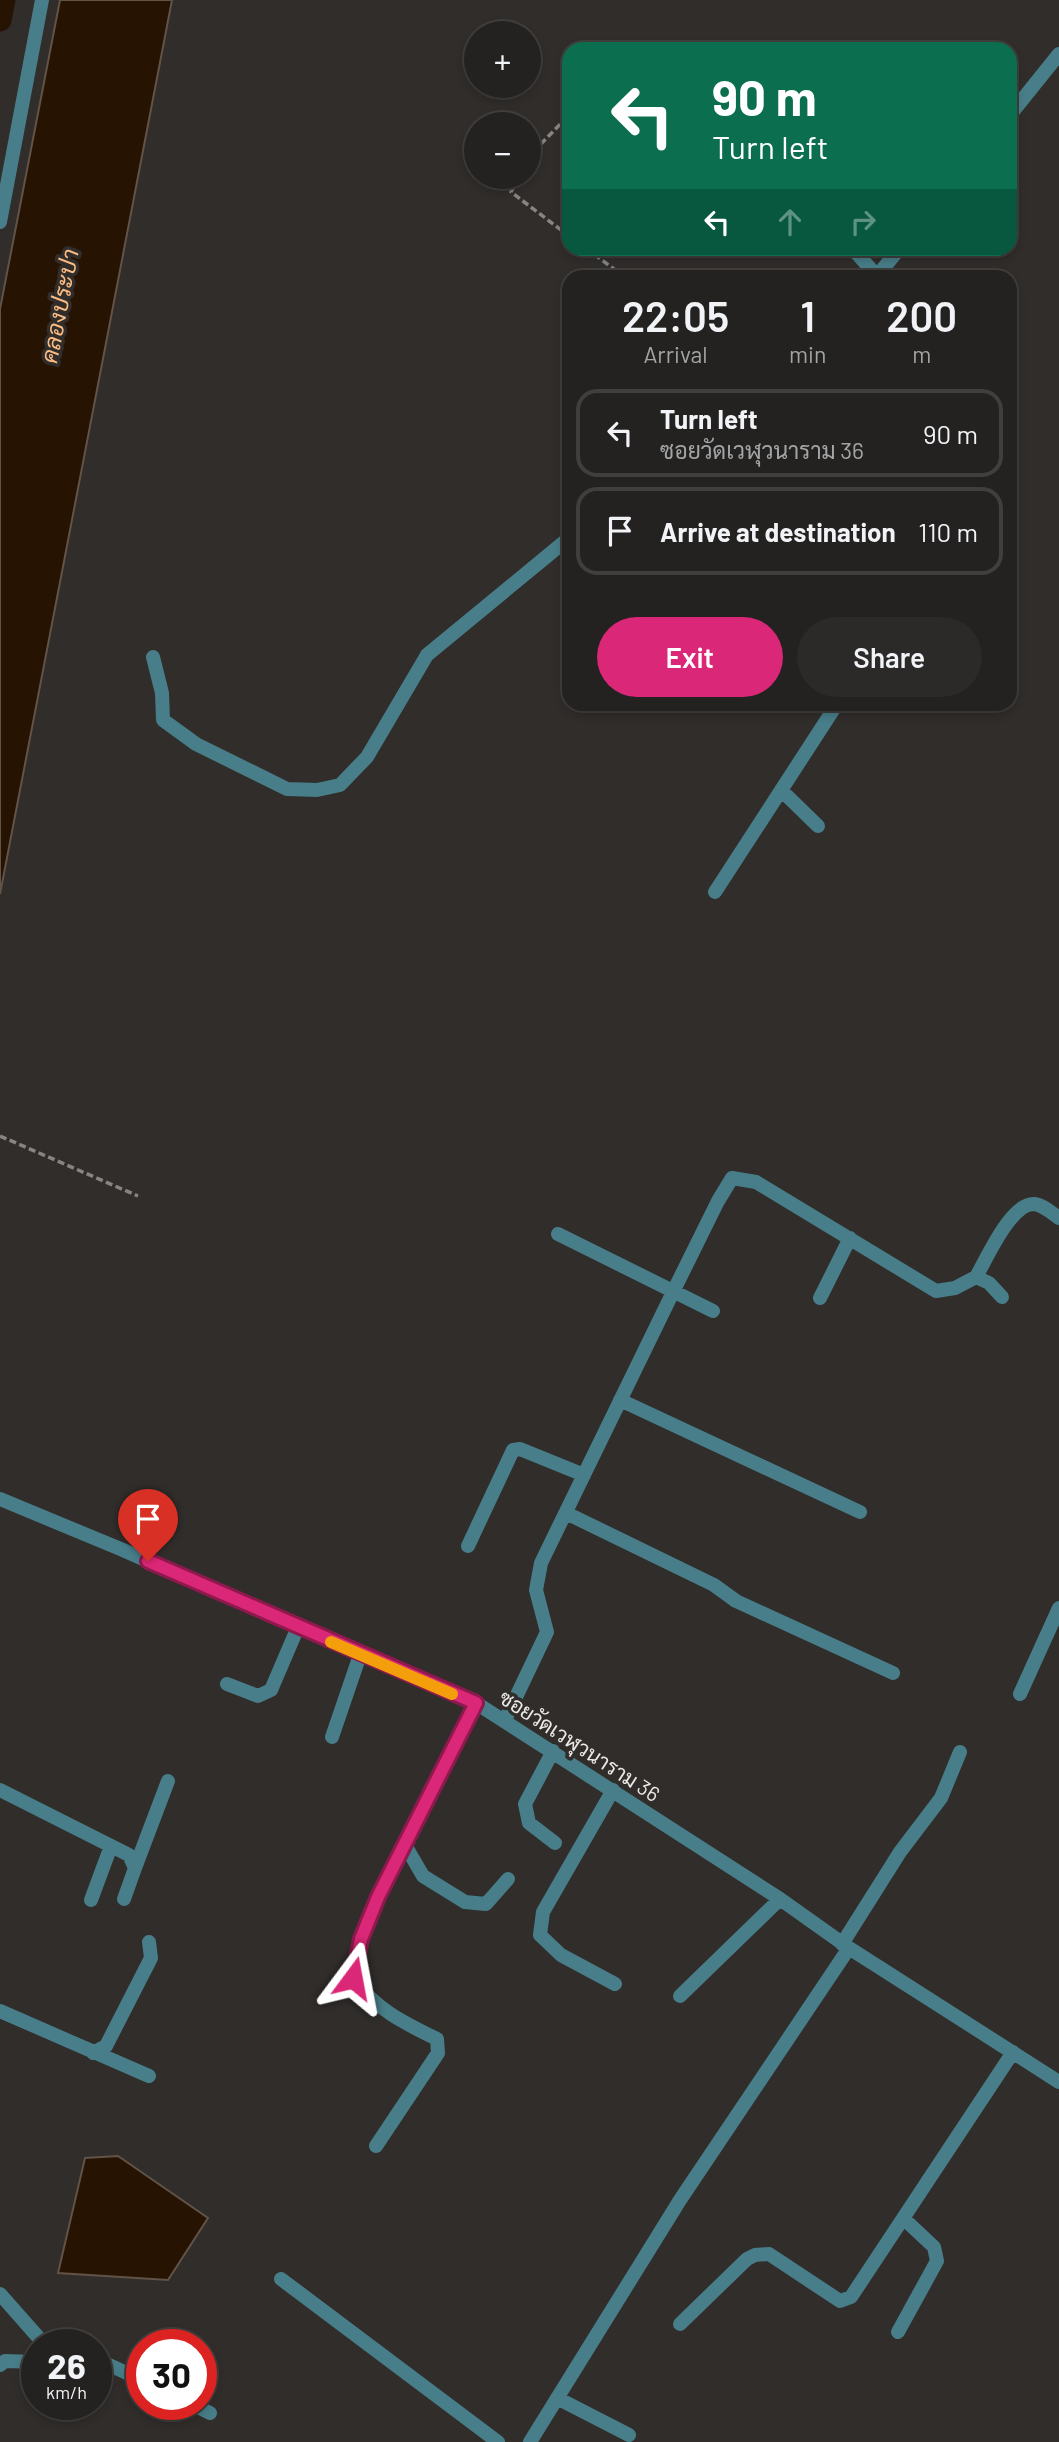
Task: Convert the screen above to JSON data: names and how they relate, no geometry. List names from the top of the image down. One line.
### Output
{"streets":{"street":["ซอยวัดเวฬุวนาราม 36"]},"water":["คลองประปา"],"page":{"map_buttons":["+","−"],"turn":["90 m","Turn left"],"eta":["22:05","Arrival","1","min","200","m"],"list":[{"name":"Turn left","note":"ซอยวัดเวฬุวนาราม 36","value":"90 m"},{"name":"Arrive at destination","value":"110 m"}],"buttons":["Exit","Share"],"speed":"26 km/h","limit":"30"}}
